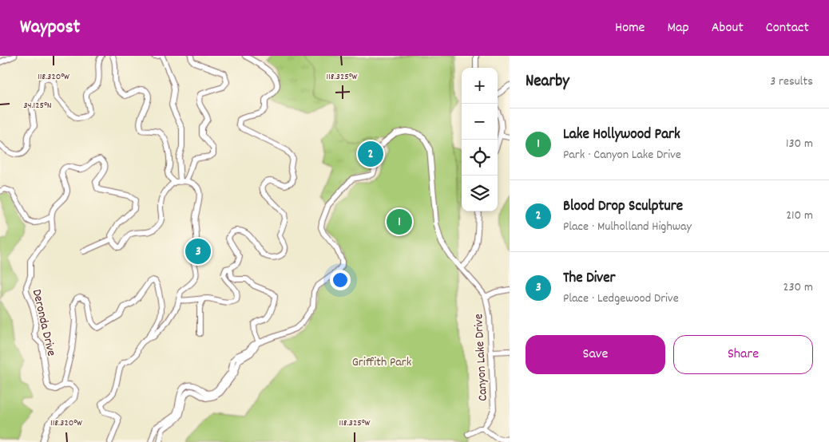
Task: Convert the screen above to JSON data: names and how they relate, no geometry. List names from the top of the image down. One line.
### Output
{"streets":{"street":["Deronda Drive","Canyon Lake Drive"]},"parks":["Griffith Park"],"page":{"header":"Waypost","nav":["Home","Map","About","Contact"],"heading":["Nearby","3 results"],"map_buttons":["+","−"],"list":[{"mark":"1","name":"Lake Hollywood Park","note":"Park · Canyon Lake Drive","value":"130 m"},{"mark":"2","name":"Blood Drop Sculpture","note":"Place · Mulholland Highway","value":"210 m"},{"mark":"3","name":"The Diver","note":"Place · Ledgewood Drive","value":"230 m"}],"pins":["2","1","3"],"buttons":["Save","Share"]},"coordinates":["118.320°W","118.325°W","34.125°N"]}
